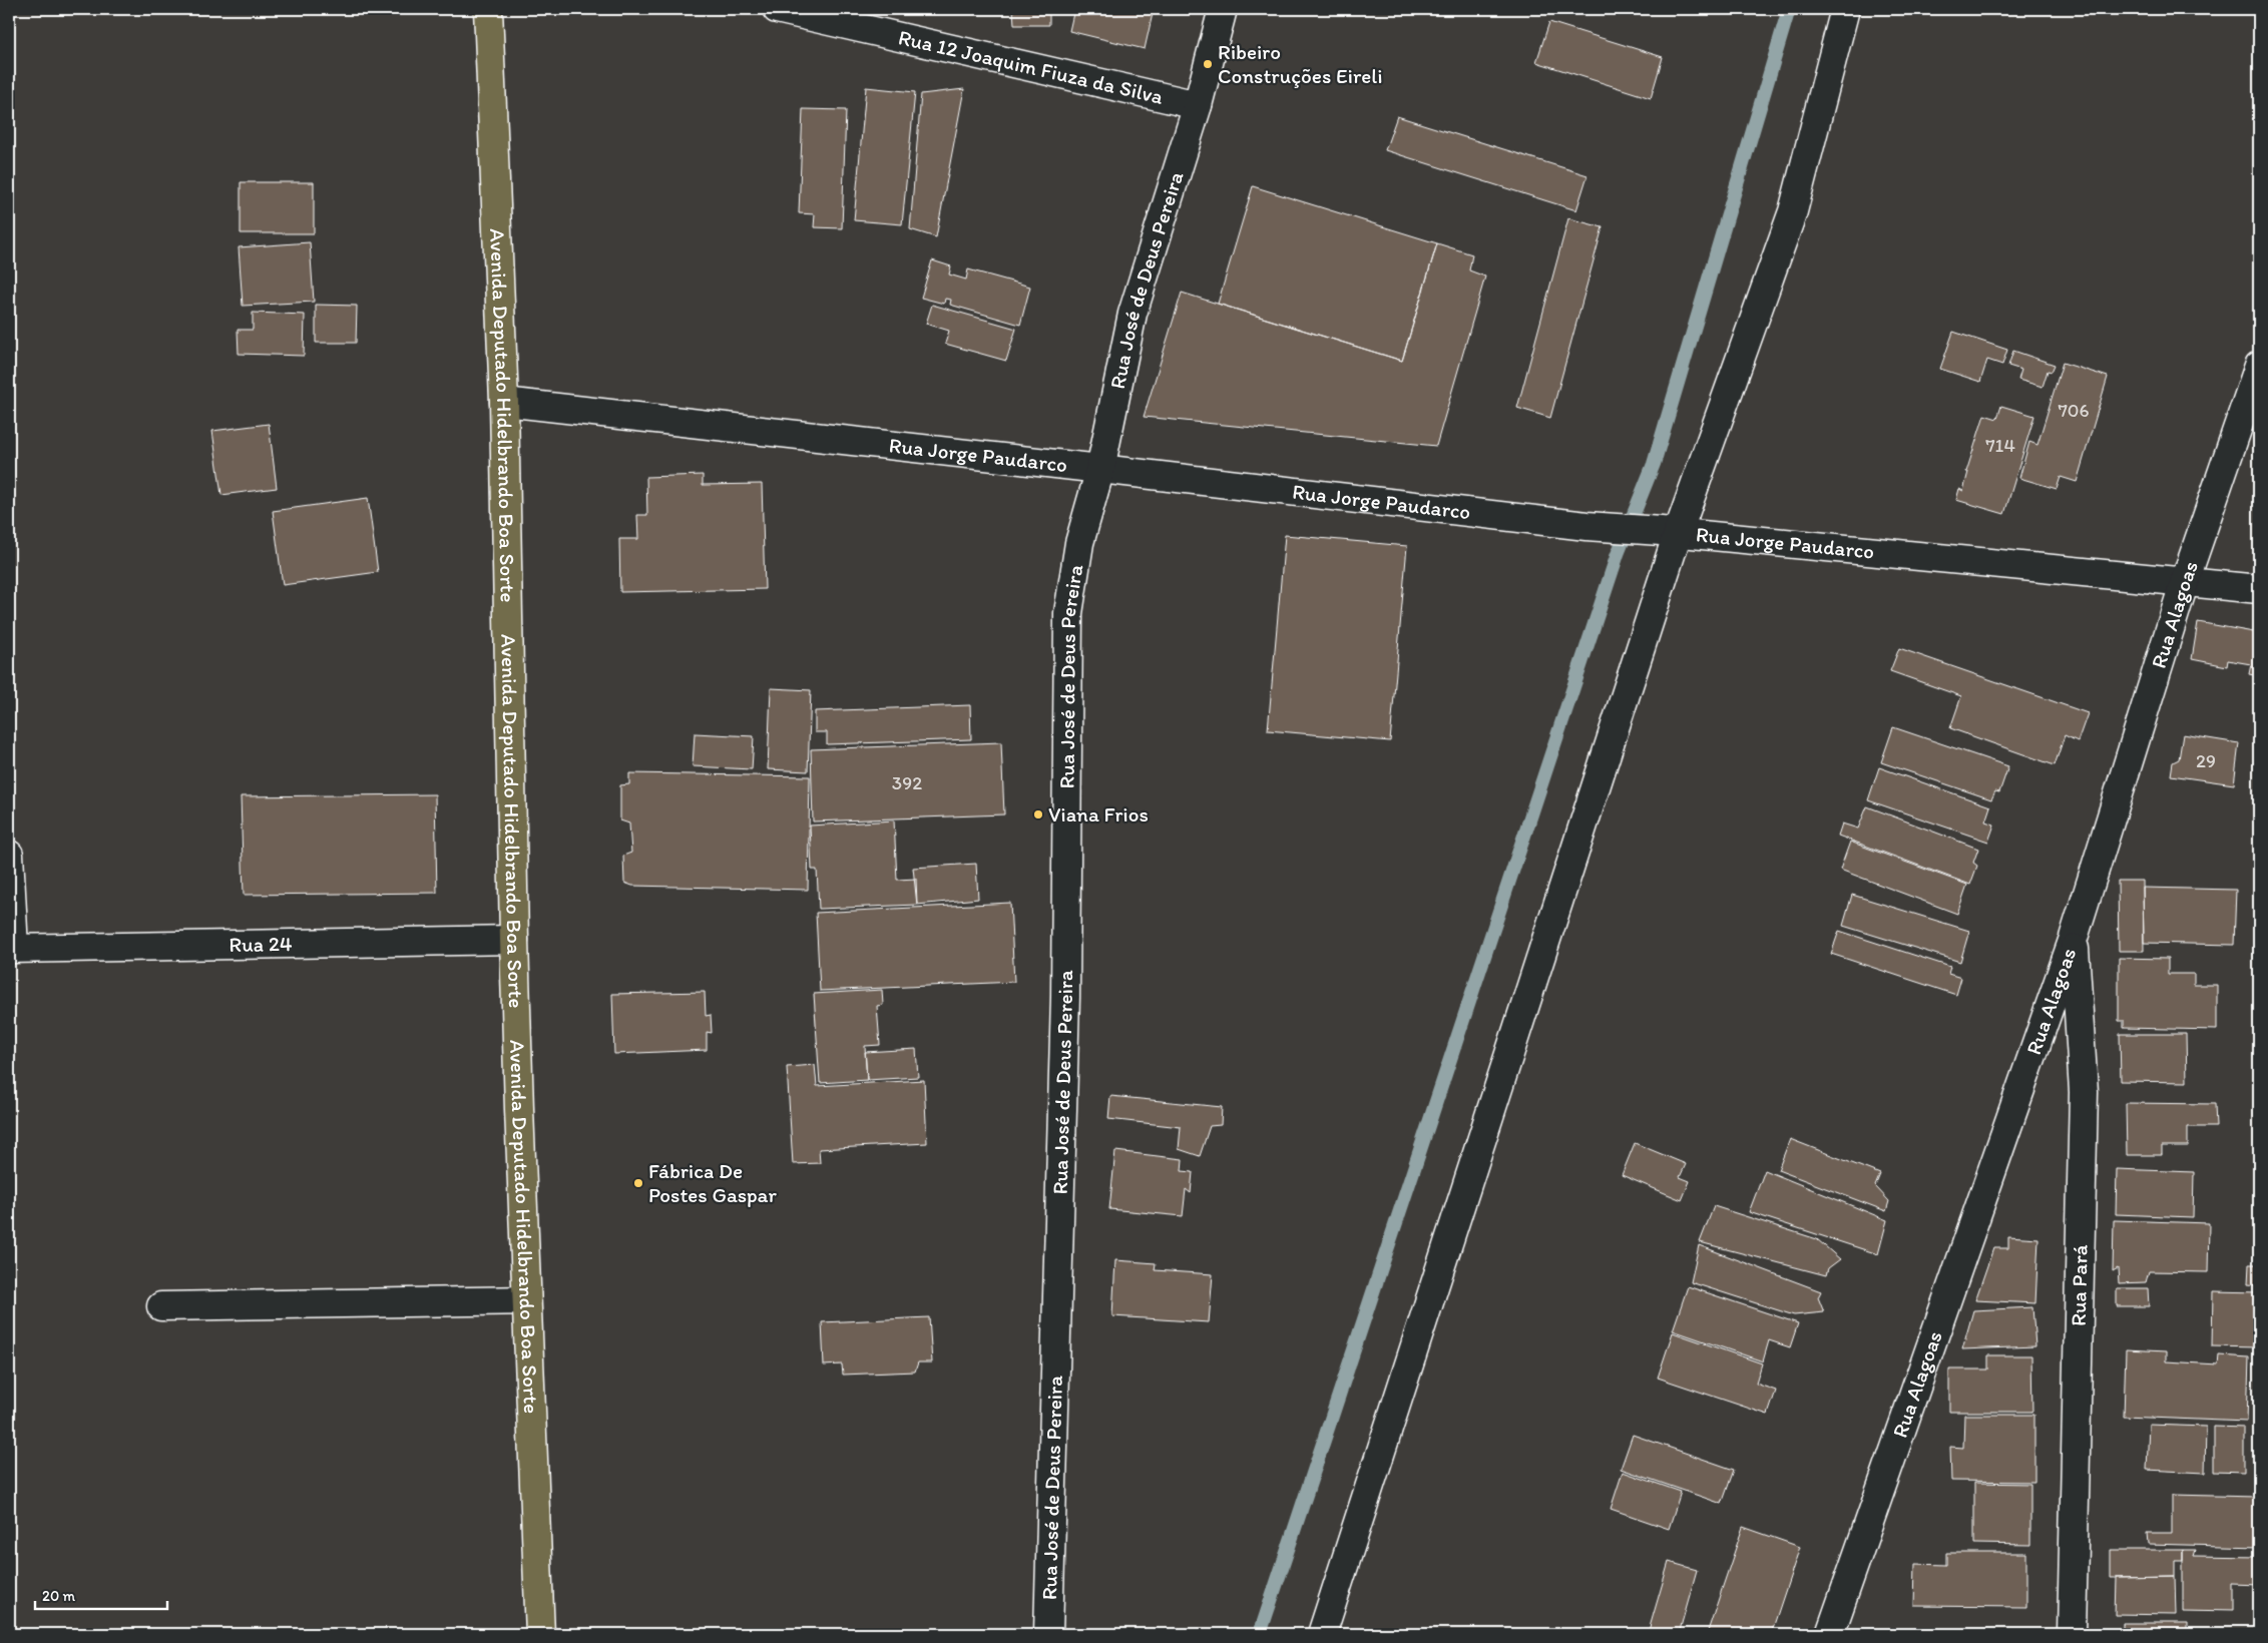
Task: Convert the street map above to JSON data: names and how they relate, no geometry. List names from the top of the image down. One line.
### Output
{"streets":{"main road":["Avenida Deputado Hidelbrando Boa Sorte"],"street":["Rua 12 Joaquim Fiuza da Silva","Rua José de Deus Pereira","Rua Jorge Paudarco","Rua Alagoas","Rua 24","Rua Pará"]},"crossings":[["Rua 12 Joaquim Fiuza da Silva","Rua José de Deus Pereira"],["Rua José de Deus Pereira","Rua Jorge Paudarco"],["Avenida Deputado Hidelbrando Boa Sorte","Rua Jorge Paudarco"],["Avenida Deputado Hidelbrando Boa Sorte","Rua 24"],["Rua Jorge Paudarco","Rua Alagoas"],["Rua Alagoas","Rua Pará"]],"places":["Ribeiro Construções Eireli","Viana Frios","Fábrica De Postes Gaspar"],"house_numbers":["706","714","29","392"],"scale_bar":"20 m"}
